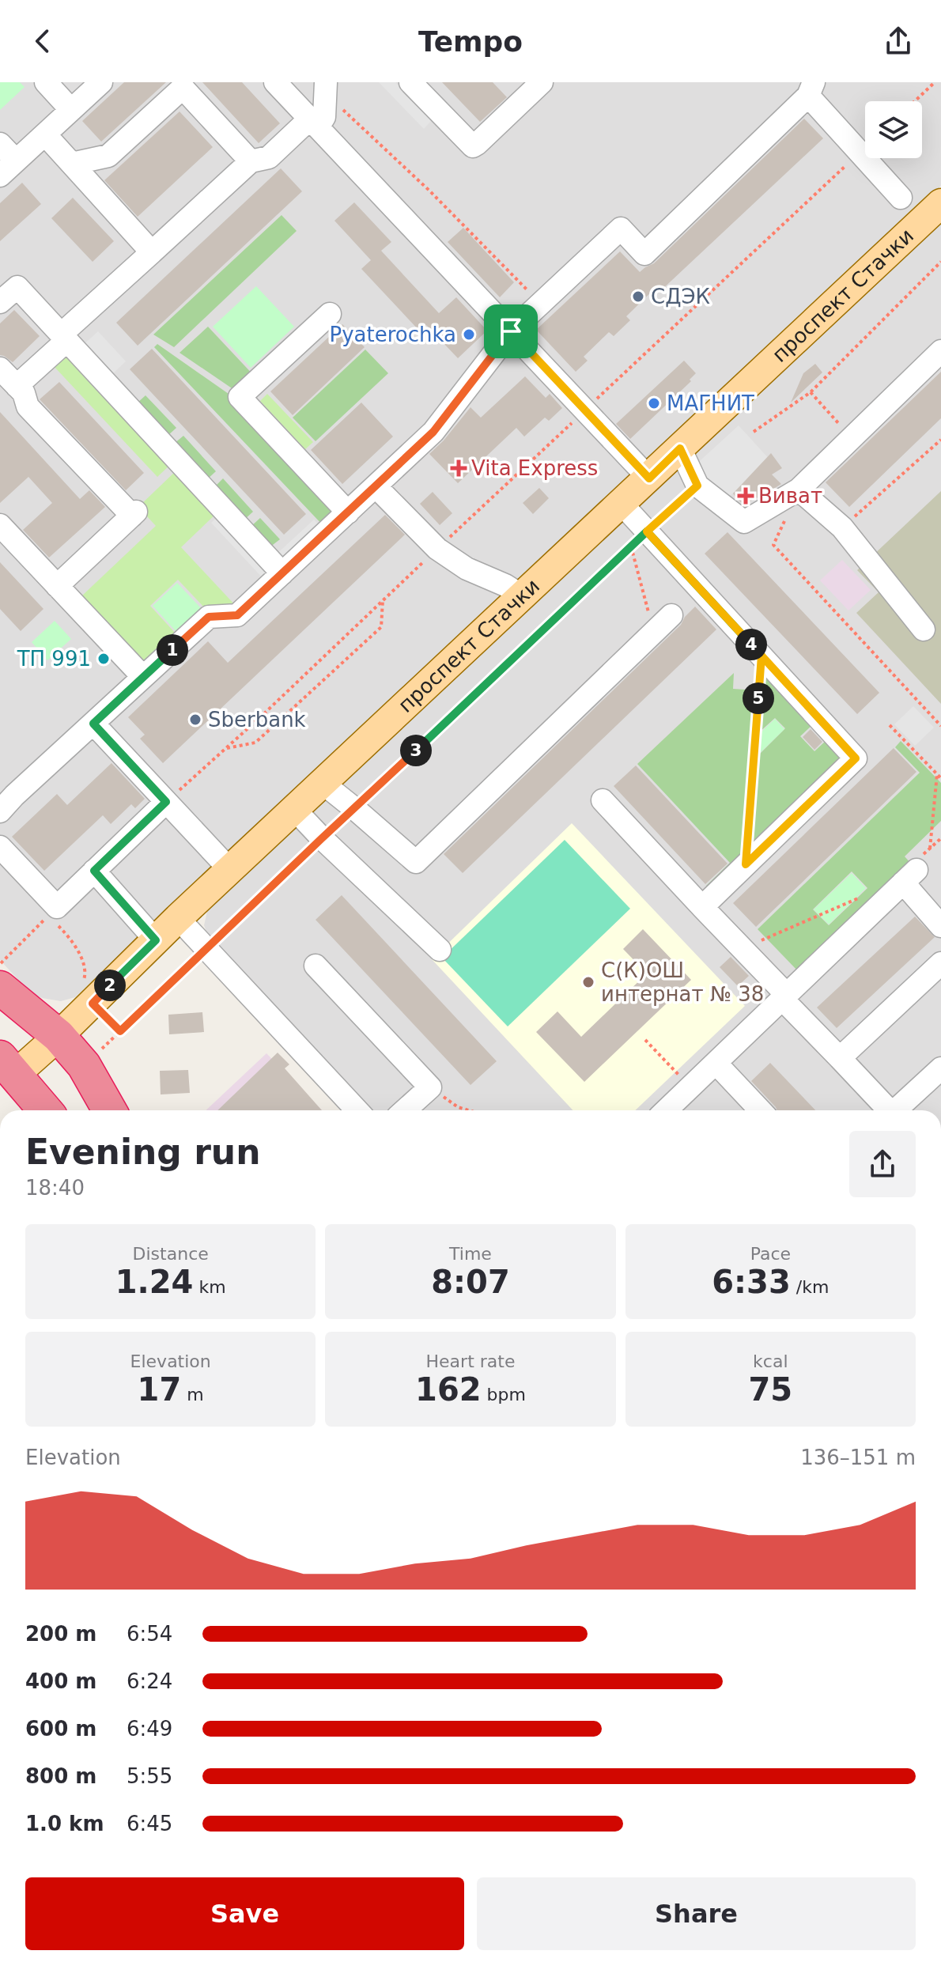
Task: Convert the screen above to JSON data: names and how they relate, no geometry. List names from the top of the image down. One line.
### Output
{"streets":{"main road":["проспект Стачки"]},"places":{"other":["СДЭК","Pyaterochka","МАГНИТ","ТП 991","Sberbank","С(К)ОШ интернат № 38"],"health":["Vita Express","Виват"]},"page":{"header":"Tempo","pins":["4","1","5","3","2"],"heading":["Evening run","18:40"],"stats":[["Distance","1.24 km"],["Time","8:07"],["Pace","6:33 /km"],["Elevation","17 m"],["Heart rate","162 bpm"],["kcal","75"]],"chart":["Elevation","136–151 m"],"list":[{"name":"200 m","note":"6:54"},{"name":"400 m","note":"6:24"},{"name":"600 m","note":"6:49"},{"name":"800 m","note":"5:55"},{"name":"1.0 km","note":"6:45"}],"buttons":["Save","Share"]}}
